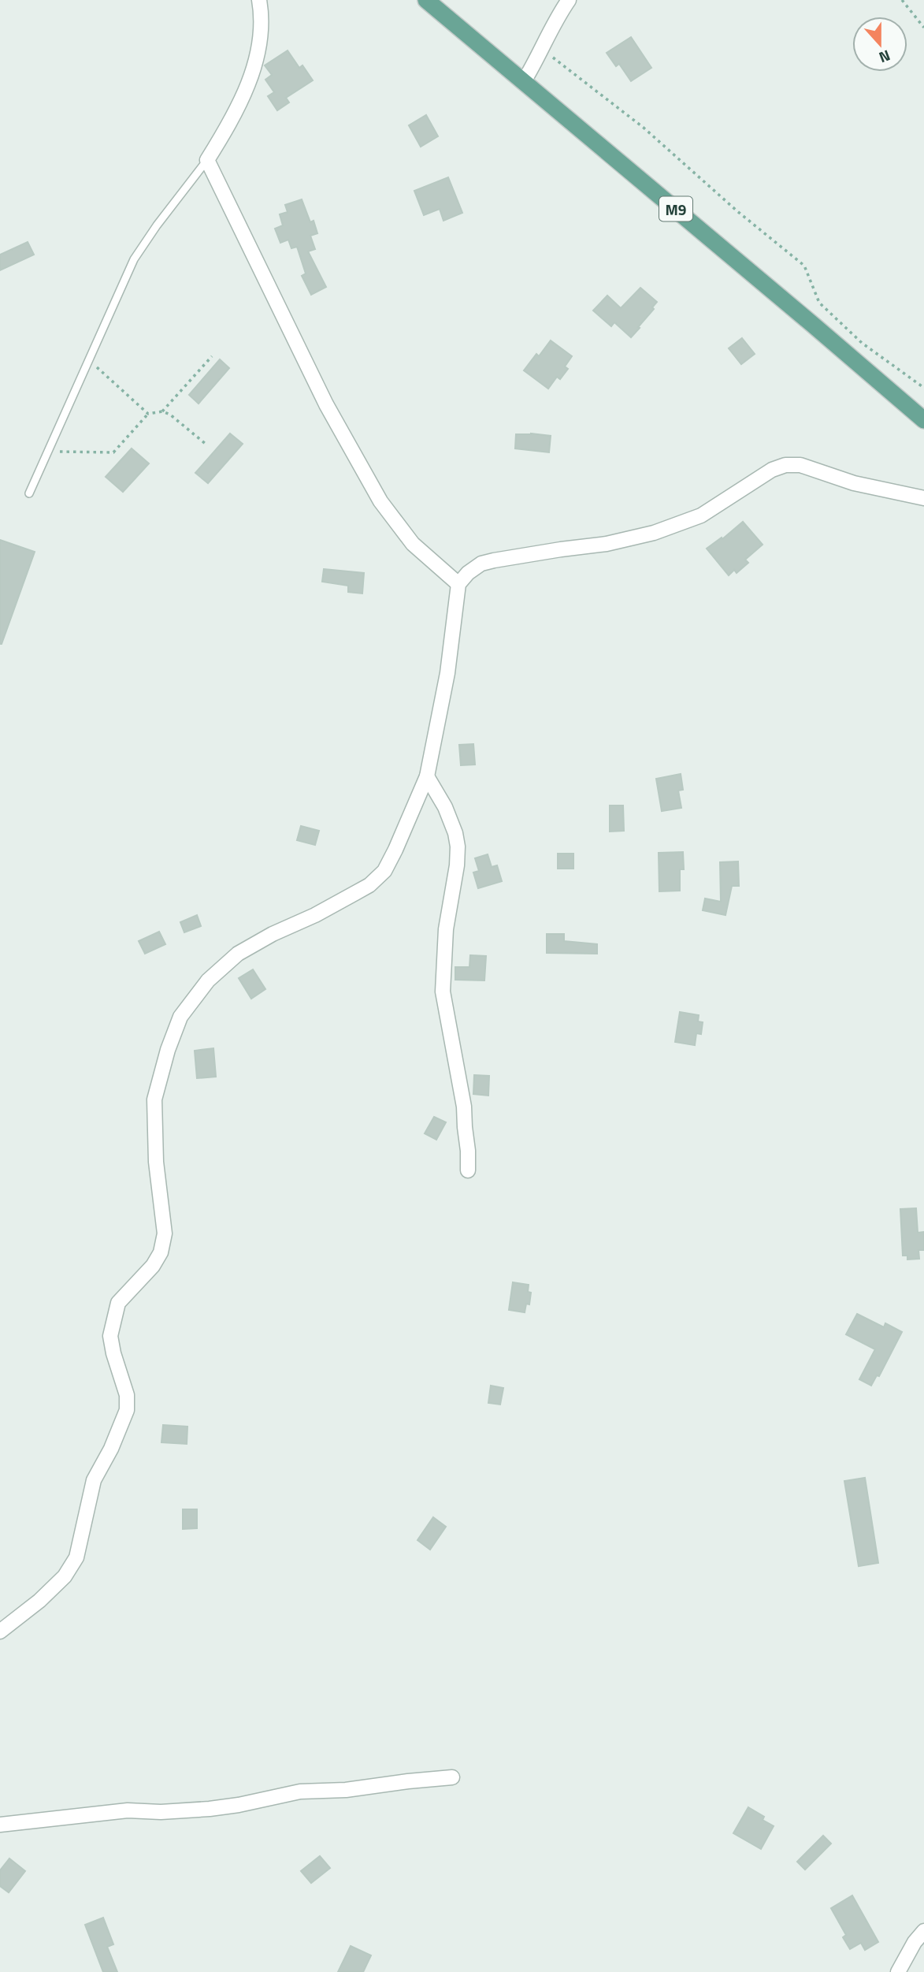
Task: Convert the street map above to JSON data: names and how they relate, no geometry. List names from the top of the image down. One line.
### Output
{"streets":{"main road":["M9"]},"north":"bottom"}
